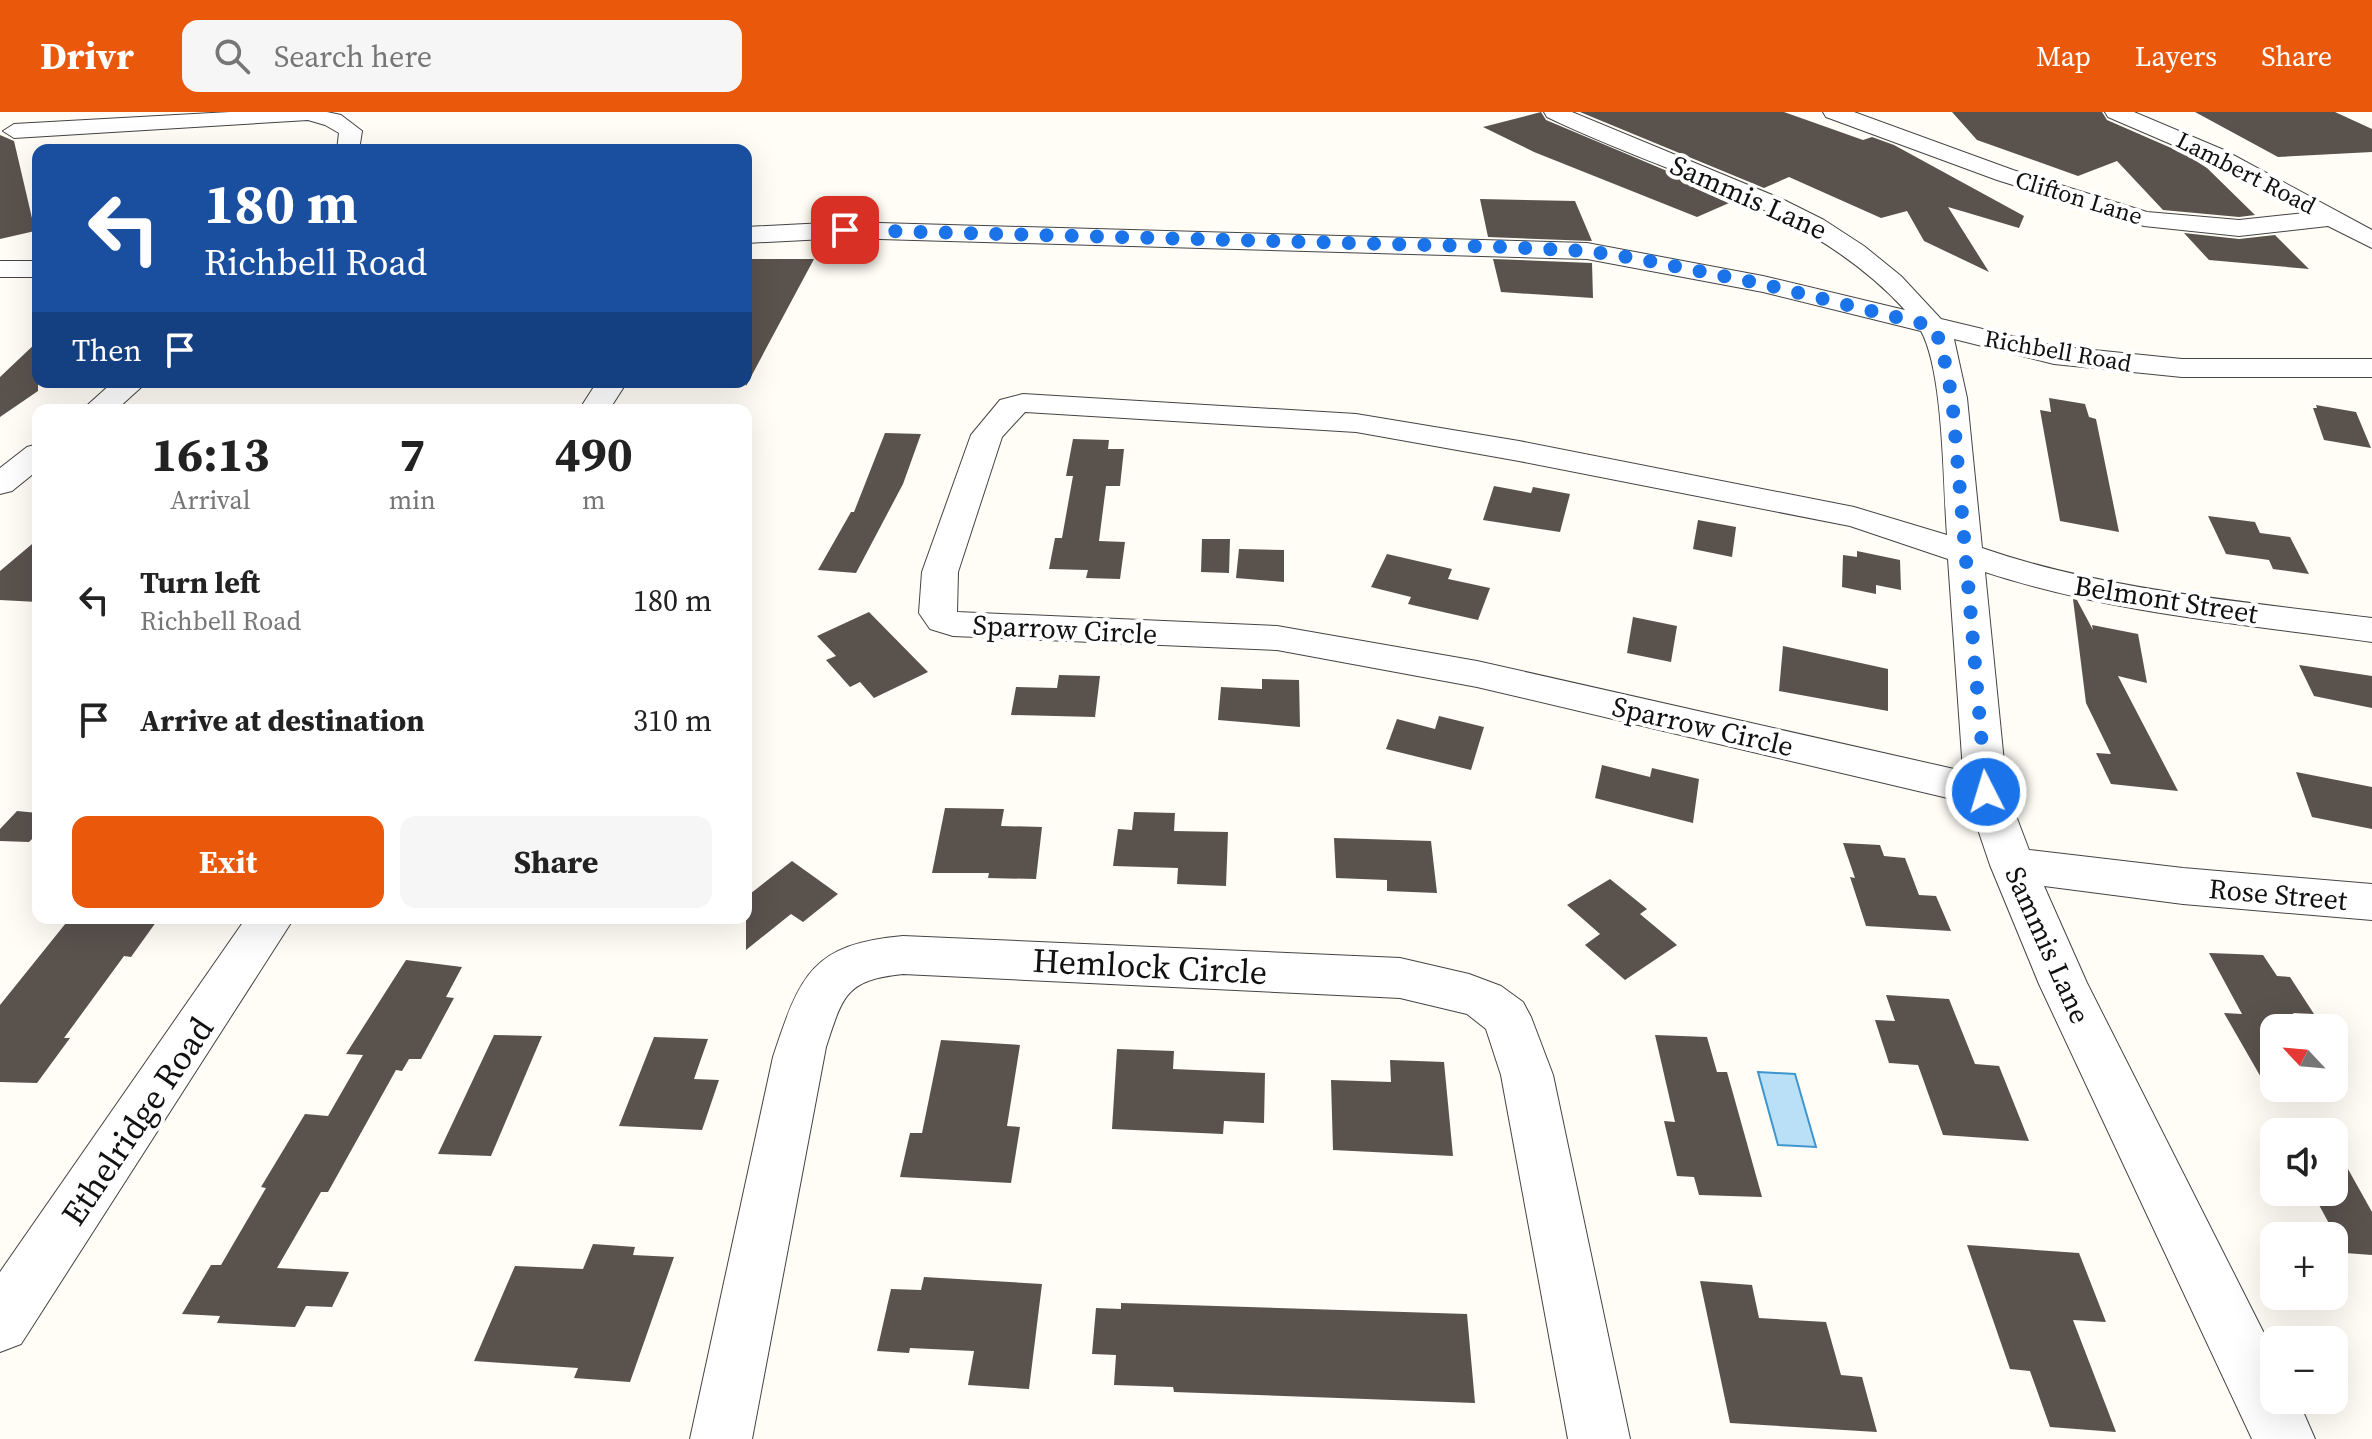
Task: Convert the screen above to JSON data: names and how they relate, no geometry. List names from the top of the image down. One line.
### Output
{"streets":{"street":["Lambert Road","Sammis Lane","Clifton Lane","Richbell Road","Belmont Street","Sparrow Circle","Rose Street","Hemlock Circle","Ethelridge Road"]},"crossings":[["Lambert Road","Clifton Lane"],["Sammis Lane","Richbell Road"],["Sammis Lane","Belmont Street"],["Sammis Lane","Sparrow Circle"],["Sammis Lane","Rose Street"],["Belmont Street","Sparrow Circle"]],"north":"top left","page":{"header":"Drivr","search":"Search here","nav":["Map","Layers","Share"],"turn":["180 m","Richbell Road"],"then":"Then","eta":["16:13","Arrival","7","min","490","m"],"list":[{"name":"Turn left","note":"Richbell Road","value":"180 m"},{"name":"Arrive at destination","value":"310 m"}],"buttons":["Exit","Share"],"map_buttons":["+","−"]}}
